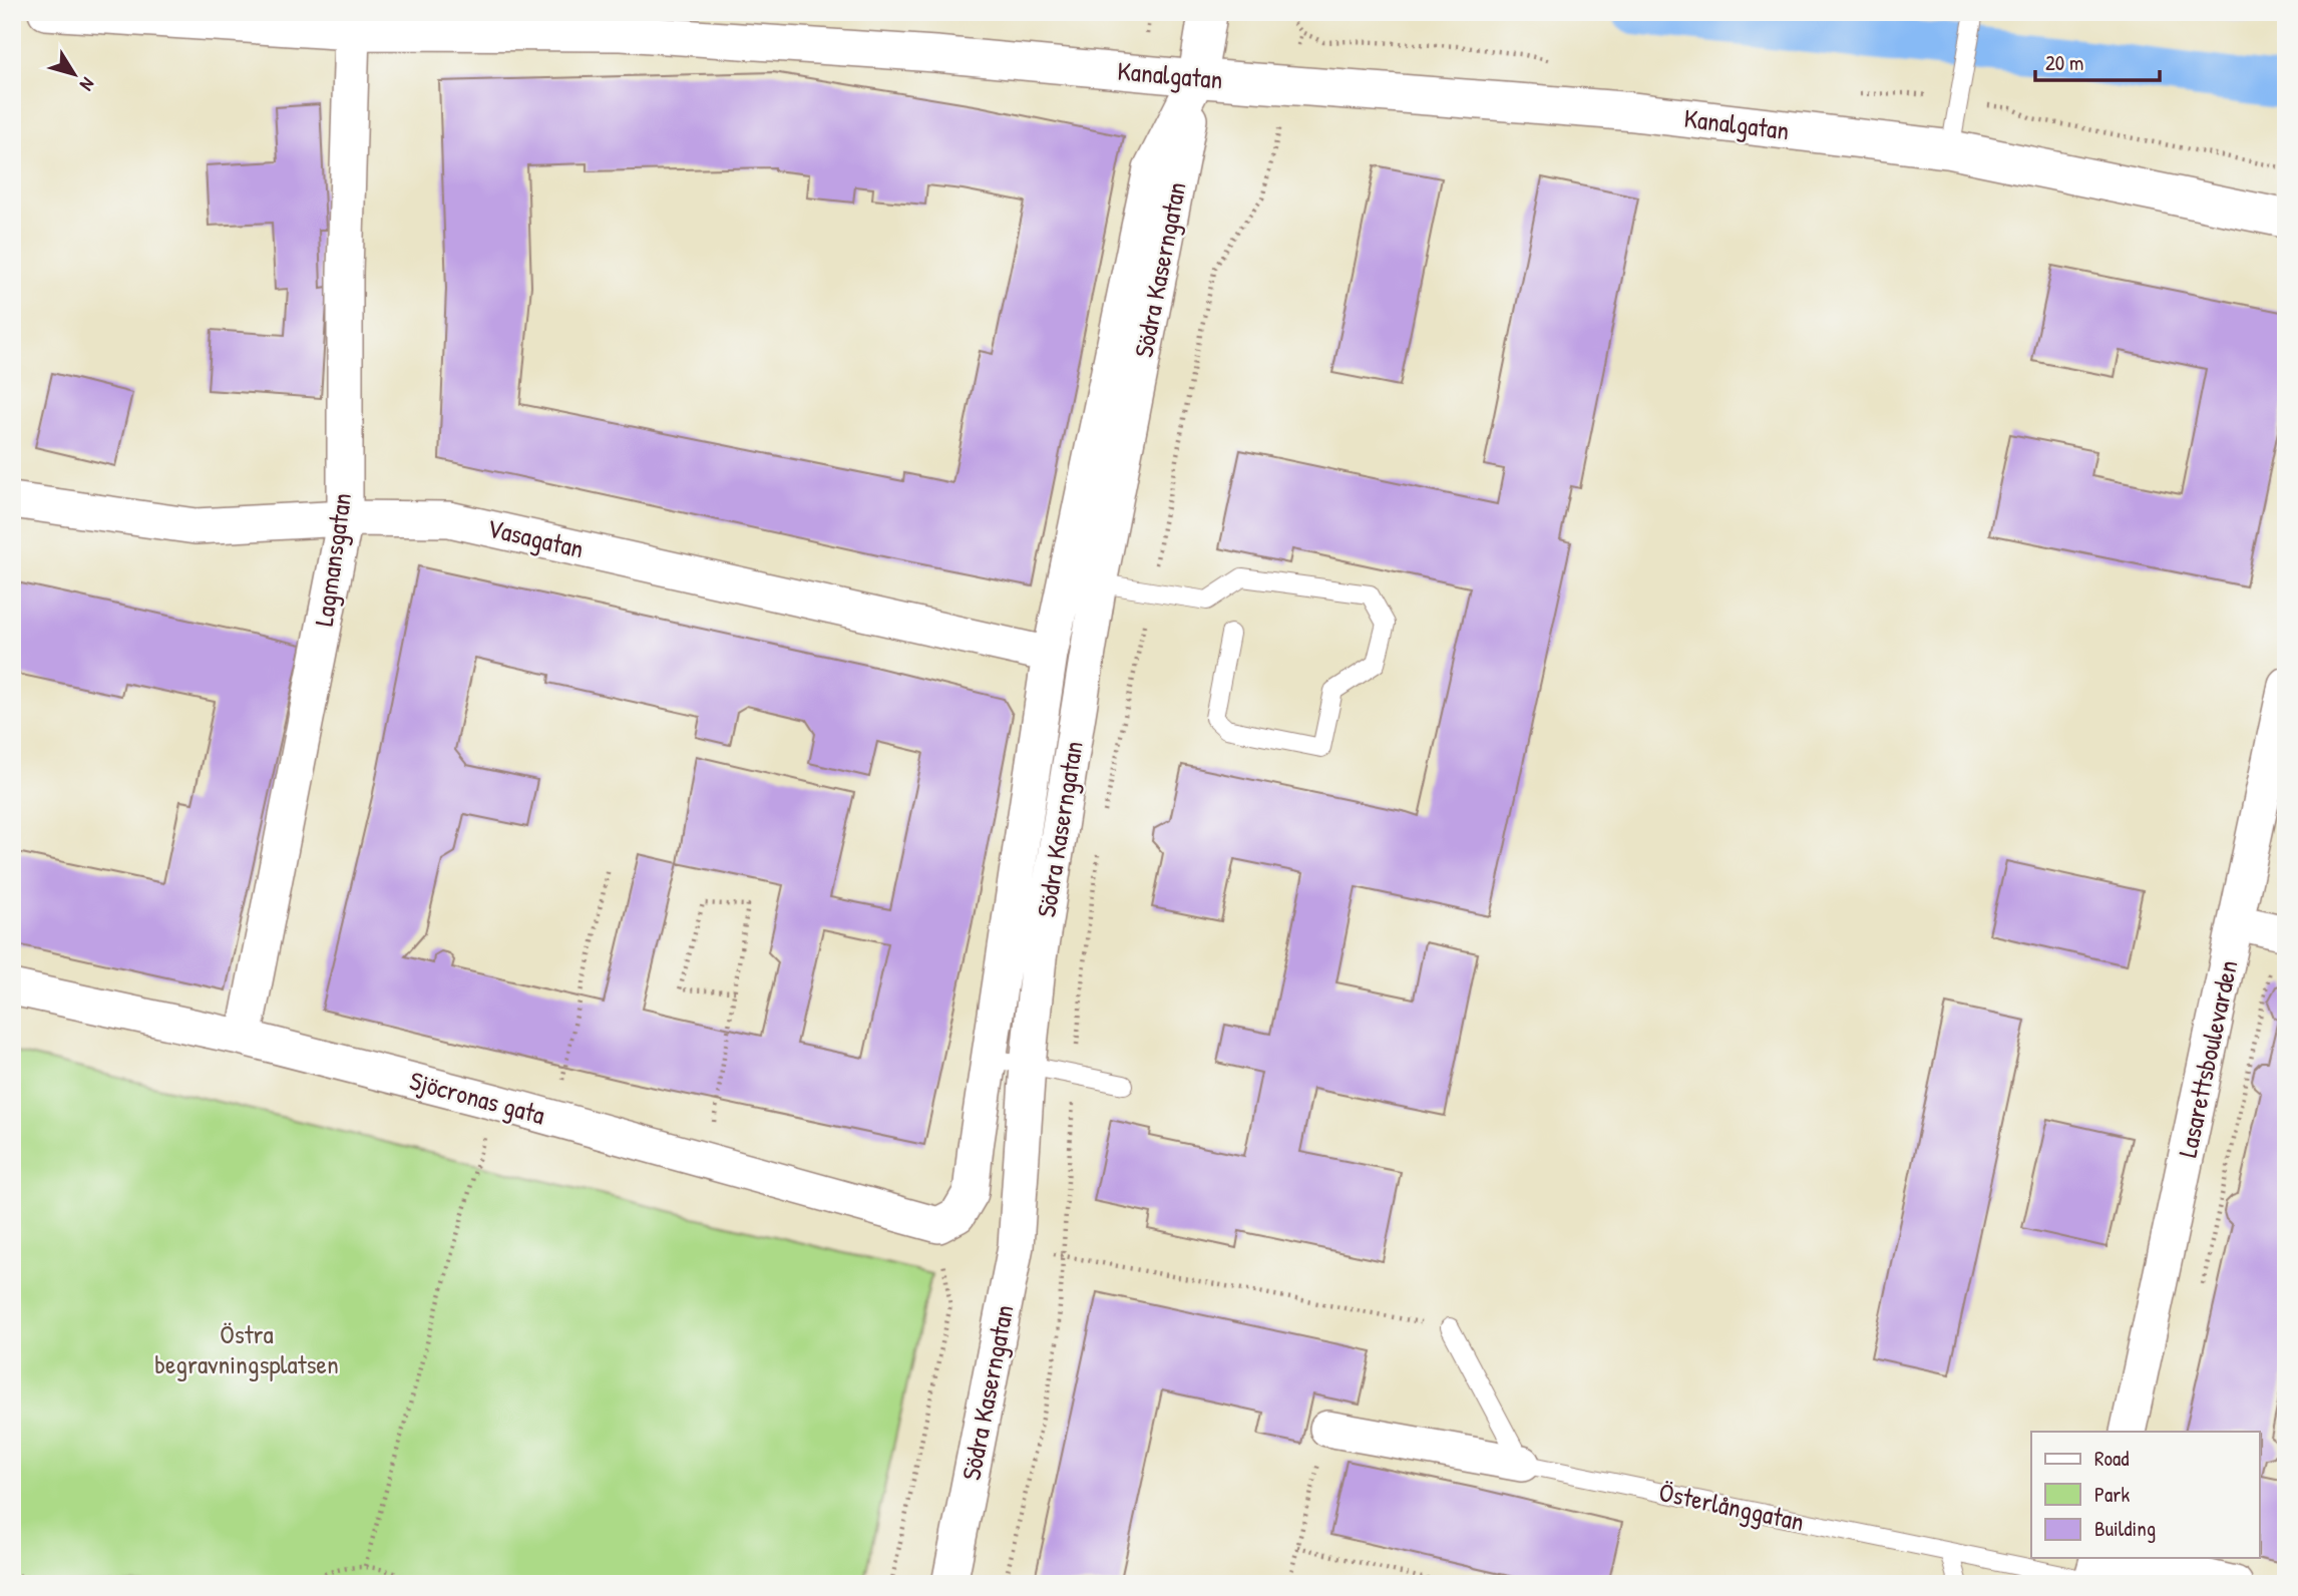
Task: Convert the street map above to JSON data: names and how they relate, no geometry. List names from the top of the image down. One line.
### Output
{"streets":{"street":["Kanalgatan","Södra Kaserngatan","Vasagatan","Lagmansgatan","Lasarettsboulevarden","Sjöcronas gata","Österlånggatan"]},"crossings":[["Kanalgatan","Södra Kaserngatan"],["Kanalgatan","Lagmansgatan"],["Södra Kaserngatan","Vasagatan"],["Södra Kaserngatan","Sjöcronas gata"],["Vasagatan","Lagmansgatan"],["Lagmansgatan","Sjöcronas gata"]],"parks":["Östra begravningsplatsen"],"legend":["Road","Park","Building"],"scale_bar":"20 m","north":"bottom right"}
